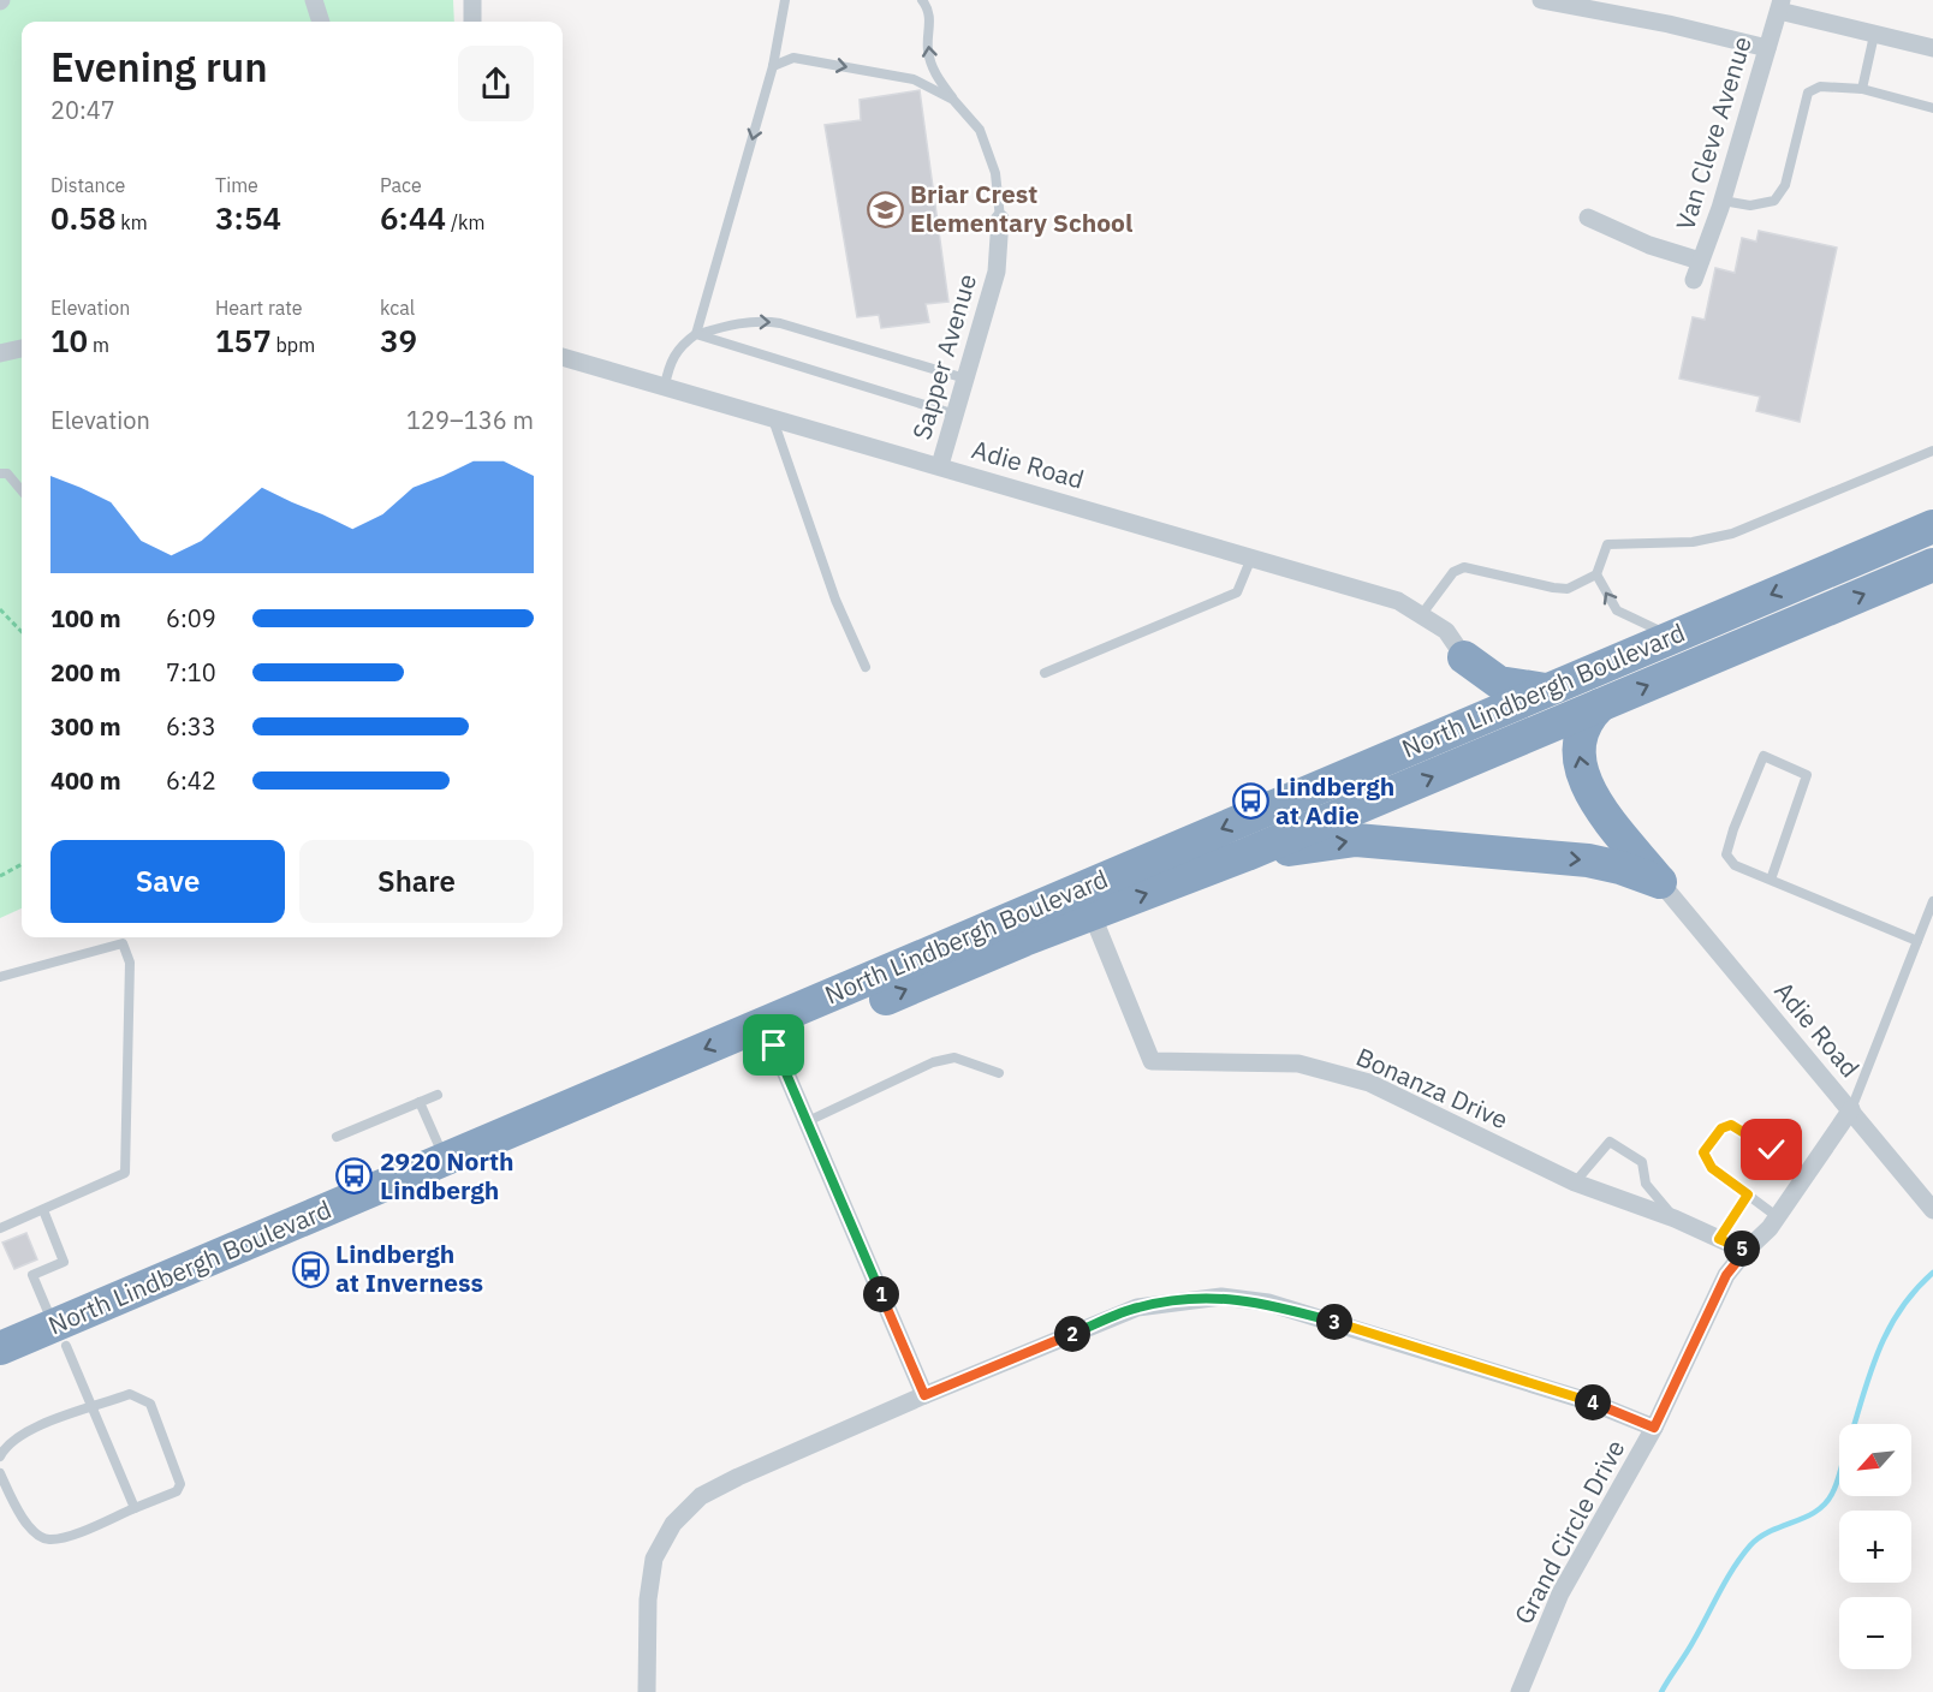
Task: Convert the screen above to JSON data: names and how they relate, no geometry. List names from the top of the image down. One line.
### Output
{"streets":{"highway":["North Lindbergh Boulevard"],"street":["Van Cleve Avenue","Sapper Avenue","Adie Road","Bonanza Drive","Grand Circle Drive"]},"crossings":[["Sapper Avenue","Adie Road"],["North Lindbergh Boulevard","Bonanza Drive"]],"places":{"school or university":["Briar Crest Elementary School"],"bus stop":["Lindbergh at Adie","2920 North Lindbergh","Lindbergh at Inverness"]},"north":"bottom left","page":{"heading":["Evening run","20:47"],"stats":[["Distance","0.58 km"],["Time","3:54"],["Pace","6:44 /km"],["Elevation","10 m"],["Heart rate","157 bpm"],["kcal","39"]],"chart":["Elevation","129–136 m"],"list":[{"name":"100 m","note":"6:09"},{"name":"200 m","note":"7:10"},{"name":"300 m","note":"6:33"},{"name":"400 m","note":"6:42"}],"buttons":["Save","Share"],"pins":["5","1","3","2","4"],"map_buttons":["+","−"]}}
